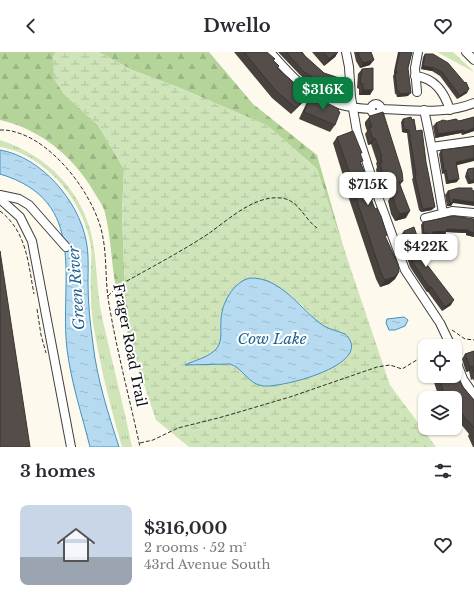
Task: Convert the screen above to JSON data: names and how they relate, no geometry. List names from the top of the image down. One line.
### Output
{"streets":{"path":["Frager Road Trail"]},"water":["Green River","Cow Lake"],"page":{"header":"Dwello","price":["$316K","$715K","$422K"],"heading":"3 homes","list":[{"name":"$316,000","note":"2 rooms · 52 m² · 43rd Avenue South"}]}}
